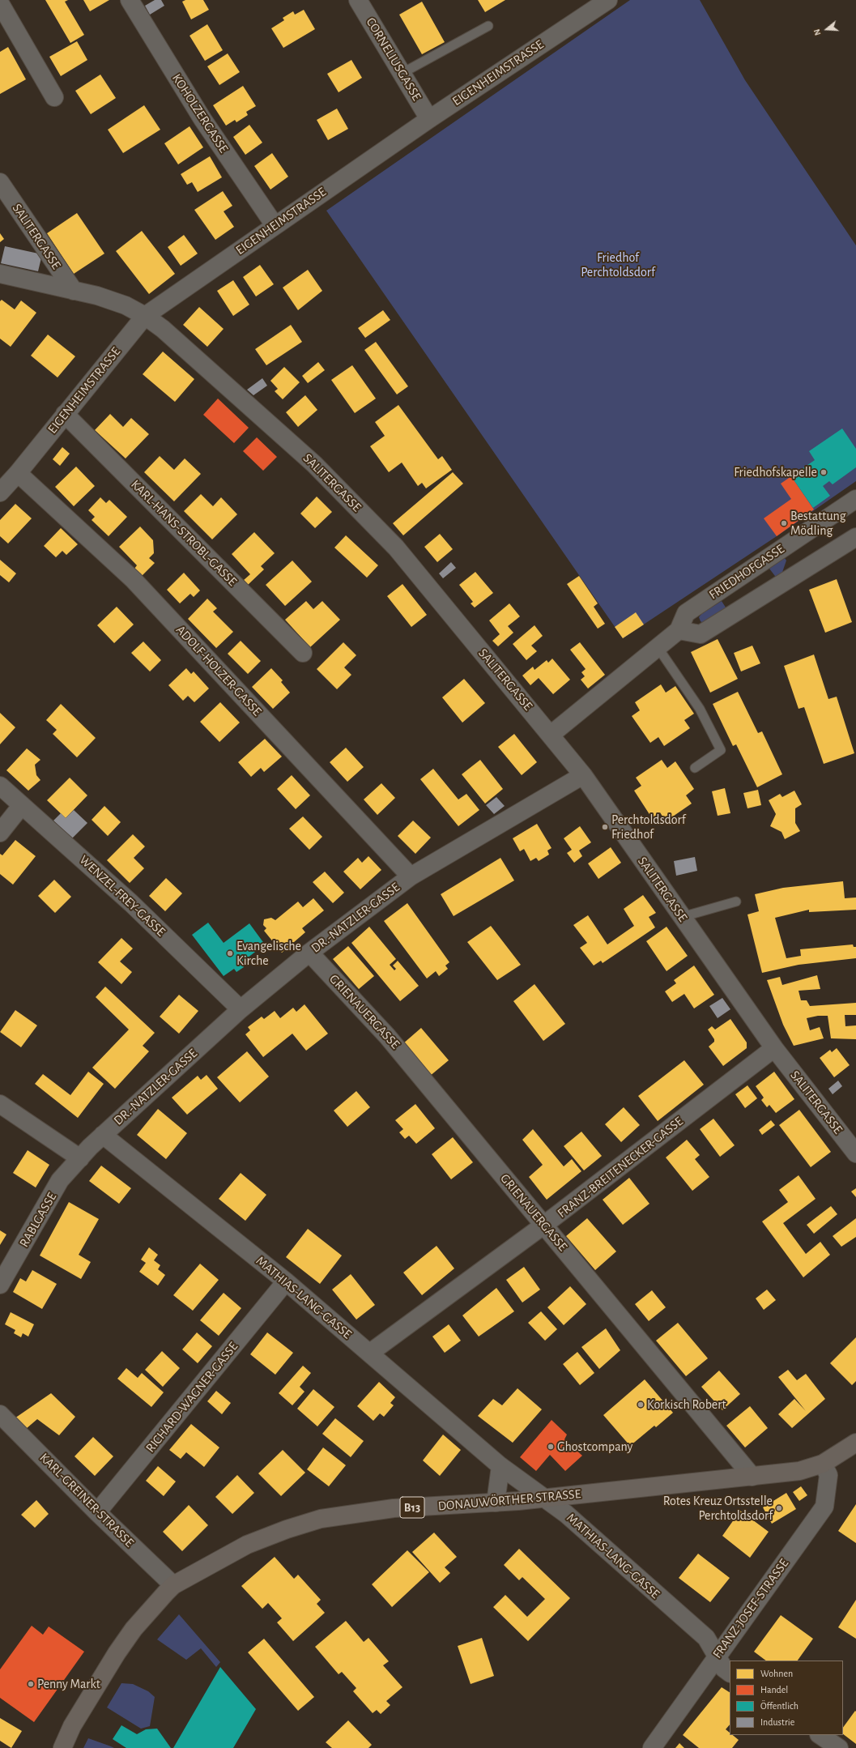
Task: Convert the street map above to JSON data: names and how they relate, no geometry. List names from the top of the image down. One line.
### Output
{"streets":{"main road":["DONAUWÖRTHER STRASSE","B13"],"street":["CORNELIUSGASSE","EIGENHEIMSTRASSE","KOHOLZERGASSE","SALITERGASSE","KARL-HANS-STROBL-GASSE","FRIEDHOFGASSE","ADOLF-HOLZER-GASSE","WENZEL-FREY-GASSE","DR.-NATZLER-GASSE","GRIENAUERGASSE","FRANZ-BREITENECKER-GASSE","RABLGASSE","MATHIAS-LANG-GASSE","RICHARD-WAGNER-GASSE","KARL-GREINER-STRASSE","FRANZ-JOSEF-STRASSE"]},"crossings":[["CORNELIUSGASSE","EIGENHEIMSTRASSE"],["EIGENHEIMSTRASSE","KOHOLZERGASSE"],["EIGENHEIMSTRASSE","SALITERGASSE"],["EIGENHEIMSTRASSE","KARL-HANS-STROBL-GASSE"],["EIGENHEIMSTRASSE","ADOLF-HOLZER-GASSE"],["SALITERGASSE","DR.-NATZLER-GASSE"],["SALITERGASSE","FRANZ-BREITENECKER-GASSE"],["ADOLF-HOLZER-GASSE","DR.-NATZLER-GASSE"],["WENZEL-FREY-GASSE","DR.-NATZLER-GASSE"],["DR.-NATZLER-GASSE","GRIENAUERGASSE"],["DR.-NATZLER-GASSE","RABLGASSE"],["DR.-NATZLER-GASSE","MATHIAS-LANG-GASSE"],["GRIENAUERGASSE","FRANZ-BREITENECKER-GASSE"],["GRIENAUERGASSE","DONAUWÖRTHER STRASSE"],["FRANZ-BREITENECKER-GASSE","MATHIAS-LANG-GASSE"],["MATHIAS-LANG-GASSE","RICHARD-WAGNER-GASSE"],["MATHIAS-LANG-GASSE","DONAUWÖRTHER STRASSE"],["MATHIAS-LANG-GASSE","FRANZ-JOSEF-STRASSE"],["RICHARD-WAGNER-GASSE","KARL-GREINER-STRASSE"],["KARL-GREINER-STRASSE","DONAUWÖRTHER STRASSE"],["DONAUWÖRTHER STRASSE","FRANZ-JOSEF-STRASSE"]],"parks":["Friedhof Perchtoldsdorf"],"places":["Friedhofskapelle","Bestattung Mödling","Perchtoldsdorf Friedhof","Evangelische Kirche","Korkisch Robert","Ghostcompany","Rotes Kreuz Ortsstelle Perchtoldsdorf","Penny Markt"],"legend":["Wohnen","Handel","Öffentlich","Industrie"],"north":"left"}
